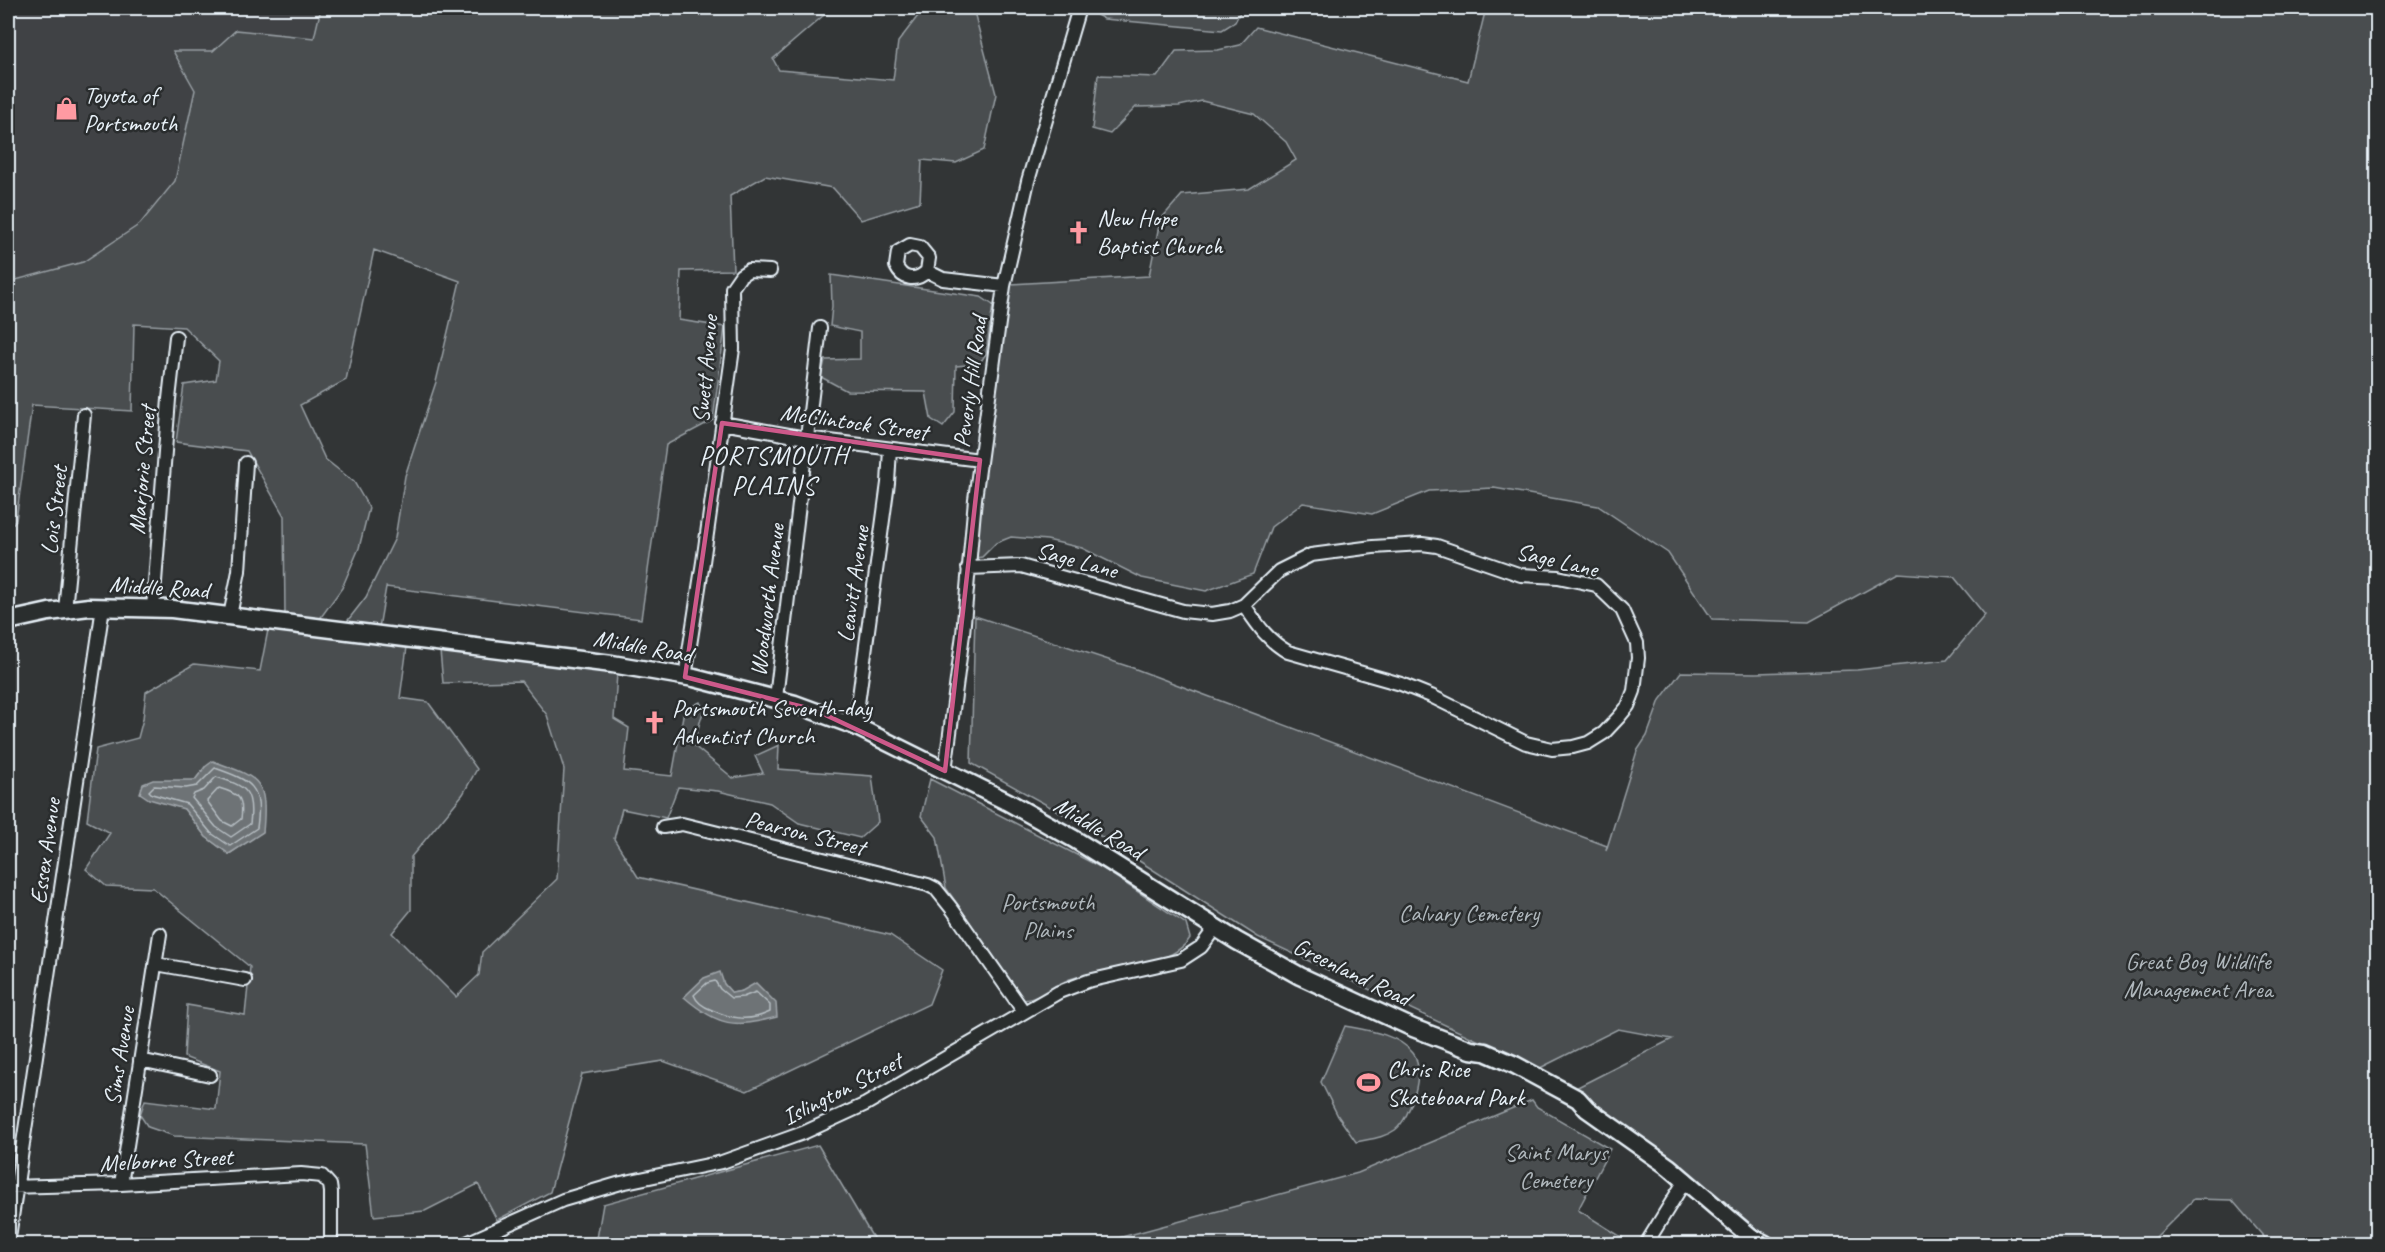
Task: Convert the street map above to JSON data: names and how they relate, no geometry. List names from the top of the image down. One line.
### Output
{"streets":{"main road":["Middle Road","Greenland Road"],"street":["Swett Avenue","Peverly Hill Road","McClintock Street","Marjorie Street","Lois Street","Sage Lane","Leavitt Avenue","Woodworth Avenue","Pearson Street","Essex Avenue","Sims Avenue","Islington Street","Melborne Street"]},"crossings":[["Swett Avenue","McClintock Street"],["Swett Avenue","Middle Road"],["Peverly Hill Road","McClintock Street"],["Peverly Hill Road","Sage Lane"],["Peverly Hill Road","Middle Road"],["McClintock Street","Leavitt Avenue"],["McClintock Street","Woodworth Avenue"],["Marjorie Street","Middle Road"],["Lois Street","Middle Road"],["Leavitt Avenue","Middle Road"],["Middle Road","Woodworth Avenue"],["Middle Road","Essex Avenue"],["Middle Road","Greenland Road"],["Middle Road","Islington Street"],["Pearson Street","Islington Street"],["Essex Avenue","Melborne Street"],["Greenland Road","Islington Street"],["Sims Avenue","Melborne Street"]],"districts":["PORTSMOUTH PLAINS"],"parks":["Portsmouth Plains","Calvary Cemetery","Great Bog Wildlife Management Area","Saint Marys Cemetery"],"places":{"shop":["Toyota of Portsmouth"],"church":["New Hope Baptist Church","Portsmouth Seventh-day Adventist Church"],"sports":["Chris Rice Skateboard Park"]}}
